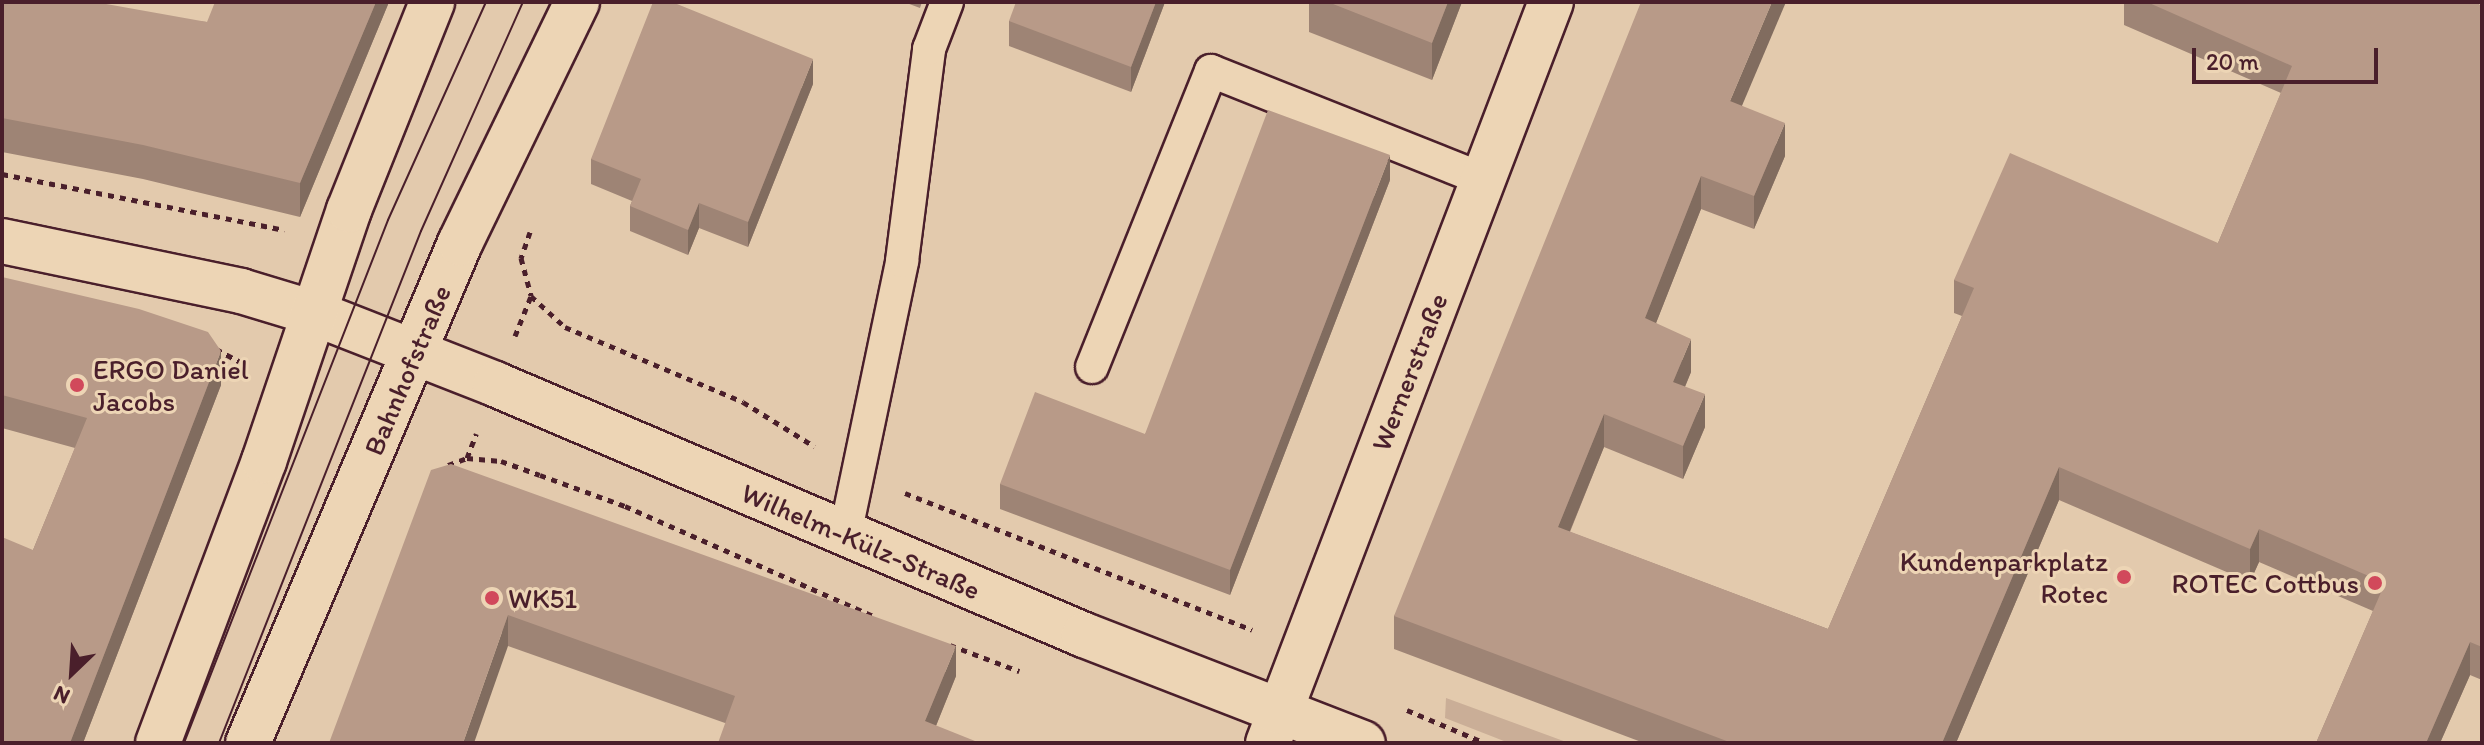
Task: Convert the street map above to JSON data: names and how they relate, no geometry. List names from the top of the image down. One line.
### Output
{"streets":{"street":["Bahnhofstraße","Wernerstraße","Wilhelm-Külz-Straße"]},"crossings":[["Bahnhofstraße","Wilhelm-Külz-Straße"],["Wernerstraße","Wilhelm-Külz-Straße"]],"places":["ERGO Daniel Jacobs","Kundenparkplatz Rotec","ROTEC Cottbus","WK51"],"scale_bar":"20 m","north":"bottom left"}
